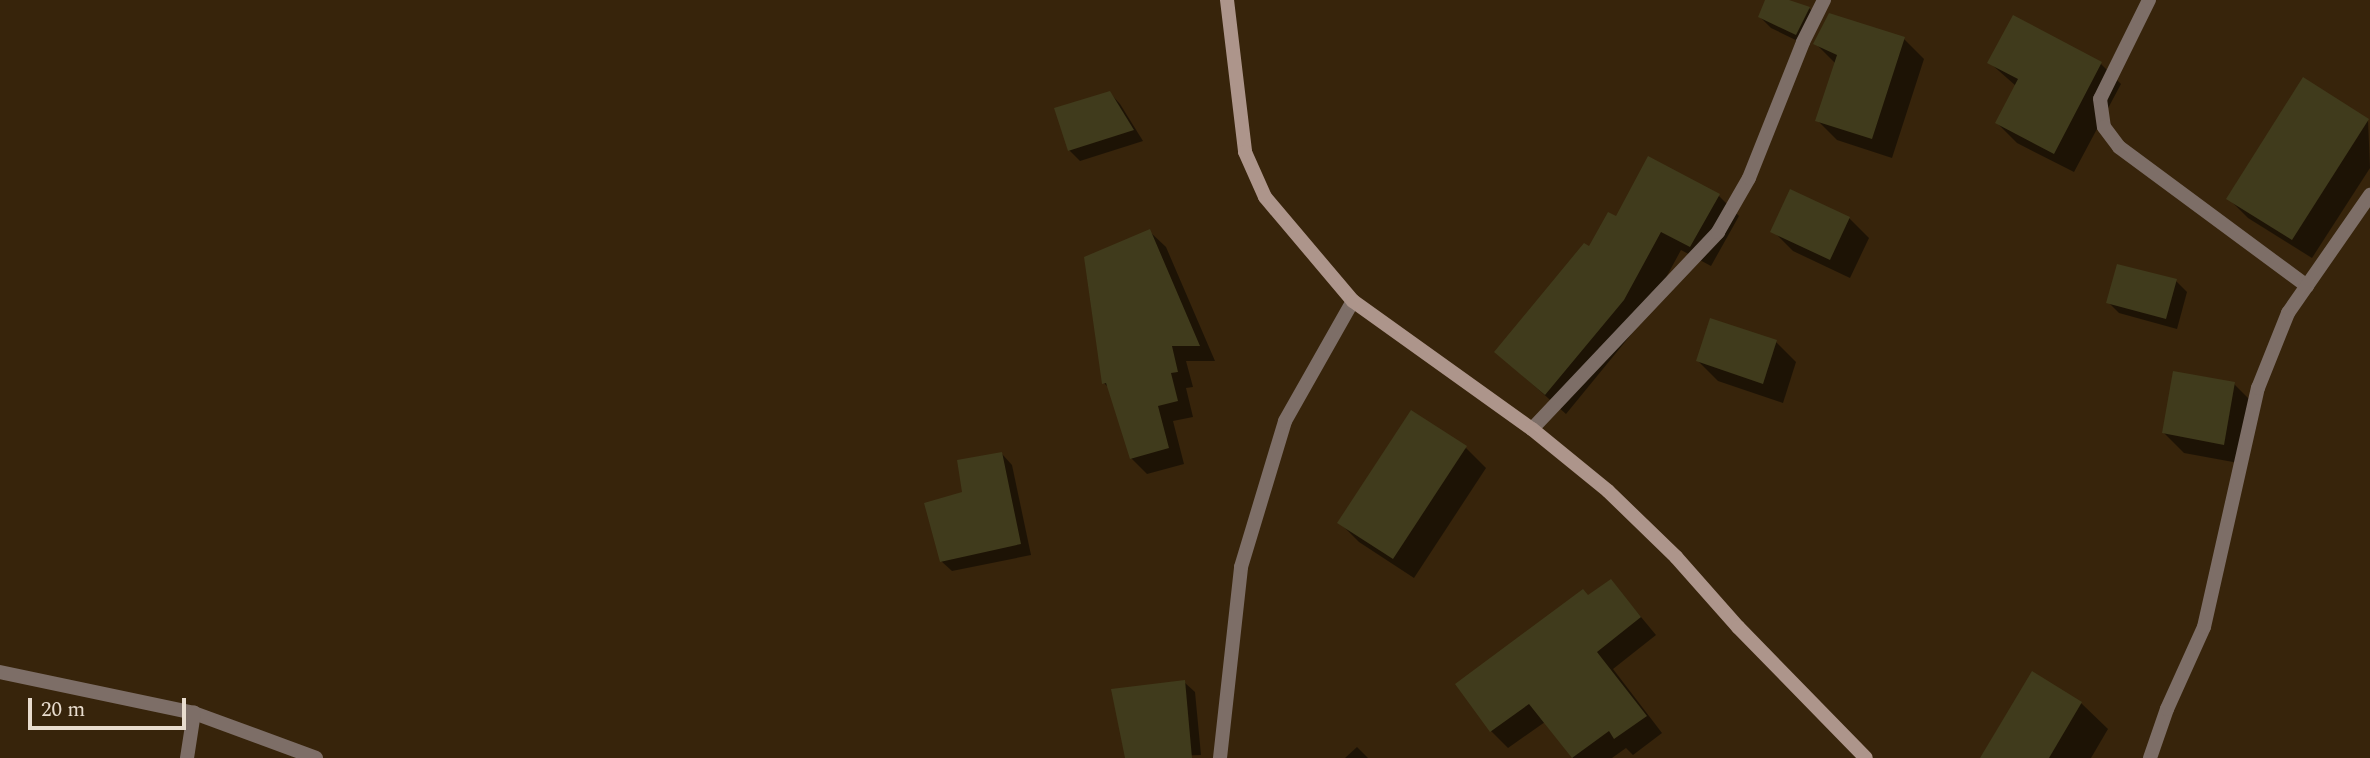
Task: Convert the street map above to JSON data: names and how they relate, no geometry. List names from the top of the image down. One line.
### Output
{"scale_bar":"20 m"}
